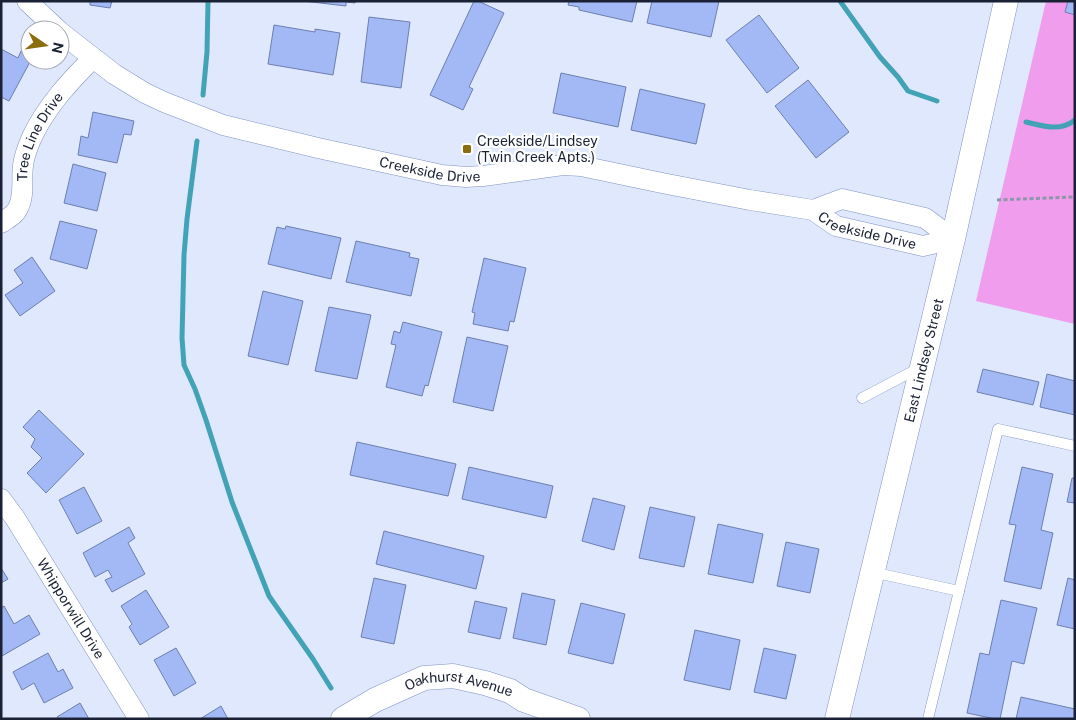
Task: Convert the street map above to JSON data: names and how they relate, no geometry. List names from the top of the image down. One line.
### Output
{"streets":{"street":["Tree Line Drive","Creekside Drive","East Lindsey Street","Whipporwill Drive","Oakhurst Avenue"]},"crossings":[["Tree Line Drive","Creekside Drive"],["Creekside Drive","East Lindsey Street"]],"places":{"transit":["Creekside/Lindsey (Twin Creek Apts.)"]},"north":"right"}
